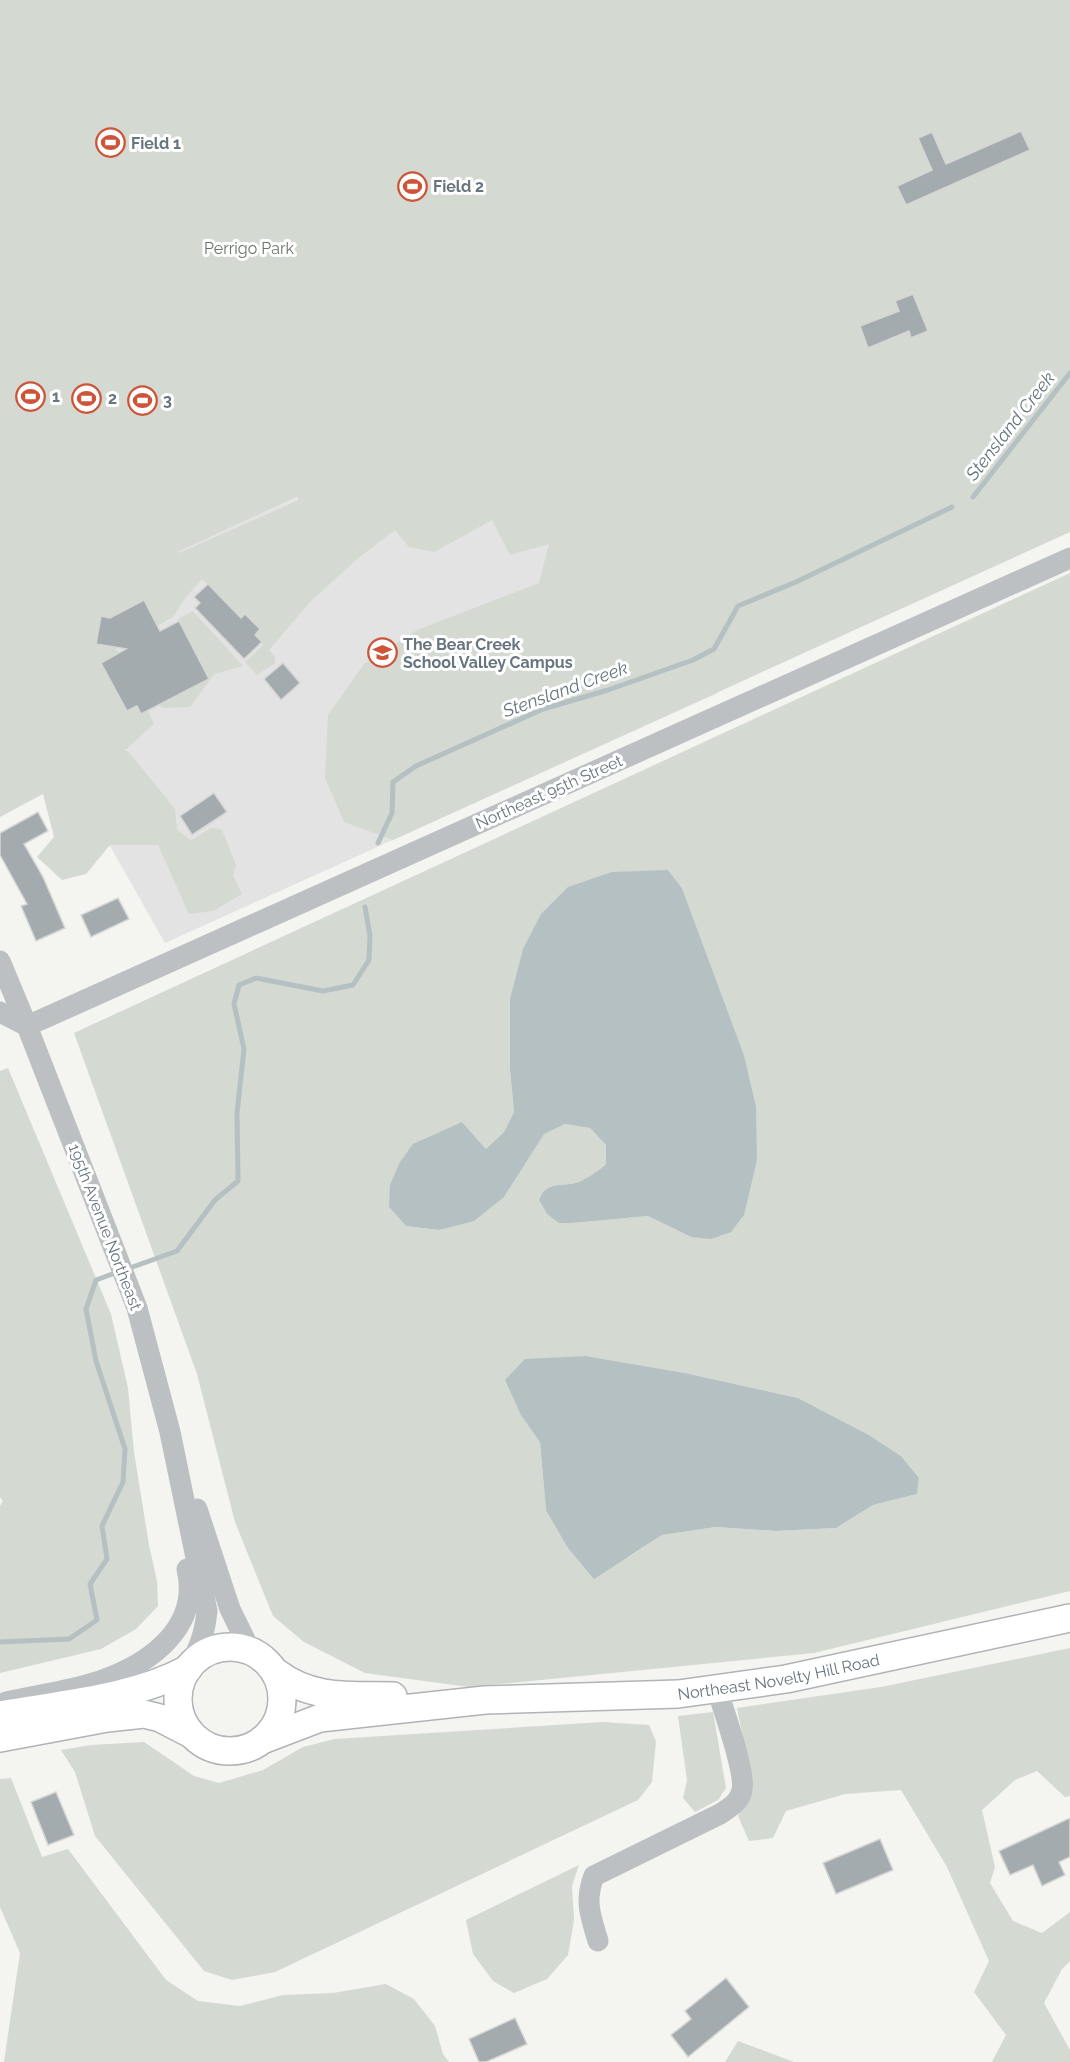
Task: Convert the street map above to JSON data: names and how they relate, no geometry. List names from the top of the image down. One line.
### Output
{"streets":{"main road":["Northeast Novelty Hill Road"],"street":["Northeast 95th Street","195th Avenue Northeast"]},"crossings":[["Northeast 95th Street","195th Avenue Northeast"]],"water":["Stensland Creek"],"parks":["Perrigo Park"],"places":{"sports":["Field 1","Field 2","1","2","3"],"school or university":["The Bear Creek School Valley Campus"]}}
